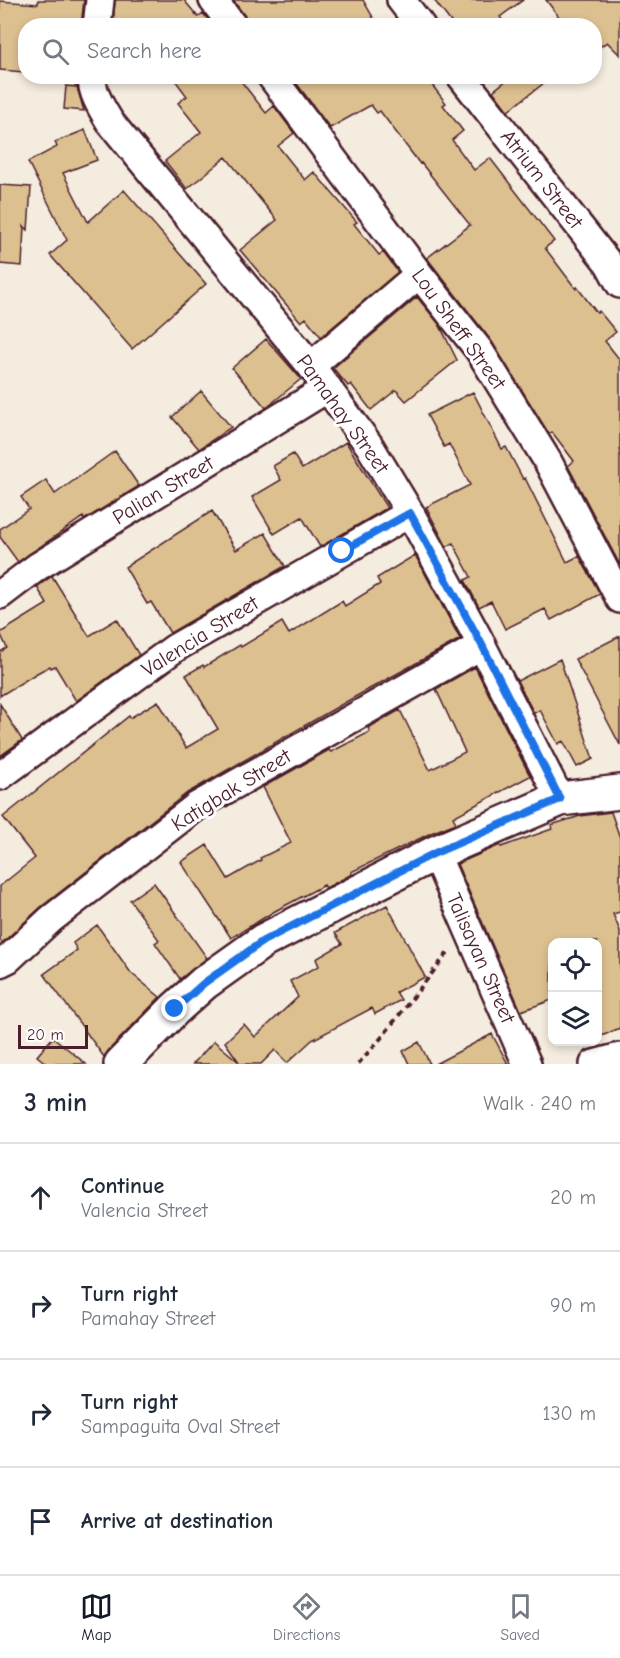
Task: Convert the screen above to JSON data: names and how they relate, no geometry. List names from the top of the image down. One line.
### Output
{"streets":{"street":["Atrium Street","Lou Sheff Street","Pamahay Street","Palian Street","Valencia Street","Katigbak Street","Talisayan Street"]},"crossings":[["Pamahay Street","Palian Street"],["Pamahay Street","Valencia Street"],["Pamahay Street","Katigbak Street"]],"scale_bar":"20 m","page":{"search":"Search here","scale":"20 m","heading":["3 min","Walk · 240 m"],"list":[["Continue","Valencia Street","20 m"],["Turn right","Pamahay Street","90 m"],["Turn right","Sampaguita Oval Street","130 m"],"Arrive at destination"],"nav":["Map","Directions","Saved"]}}
